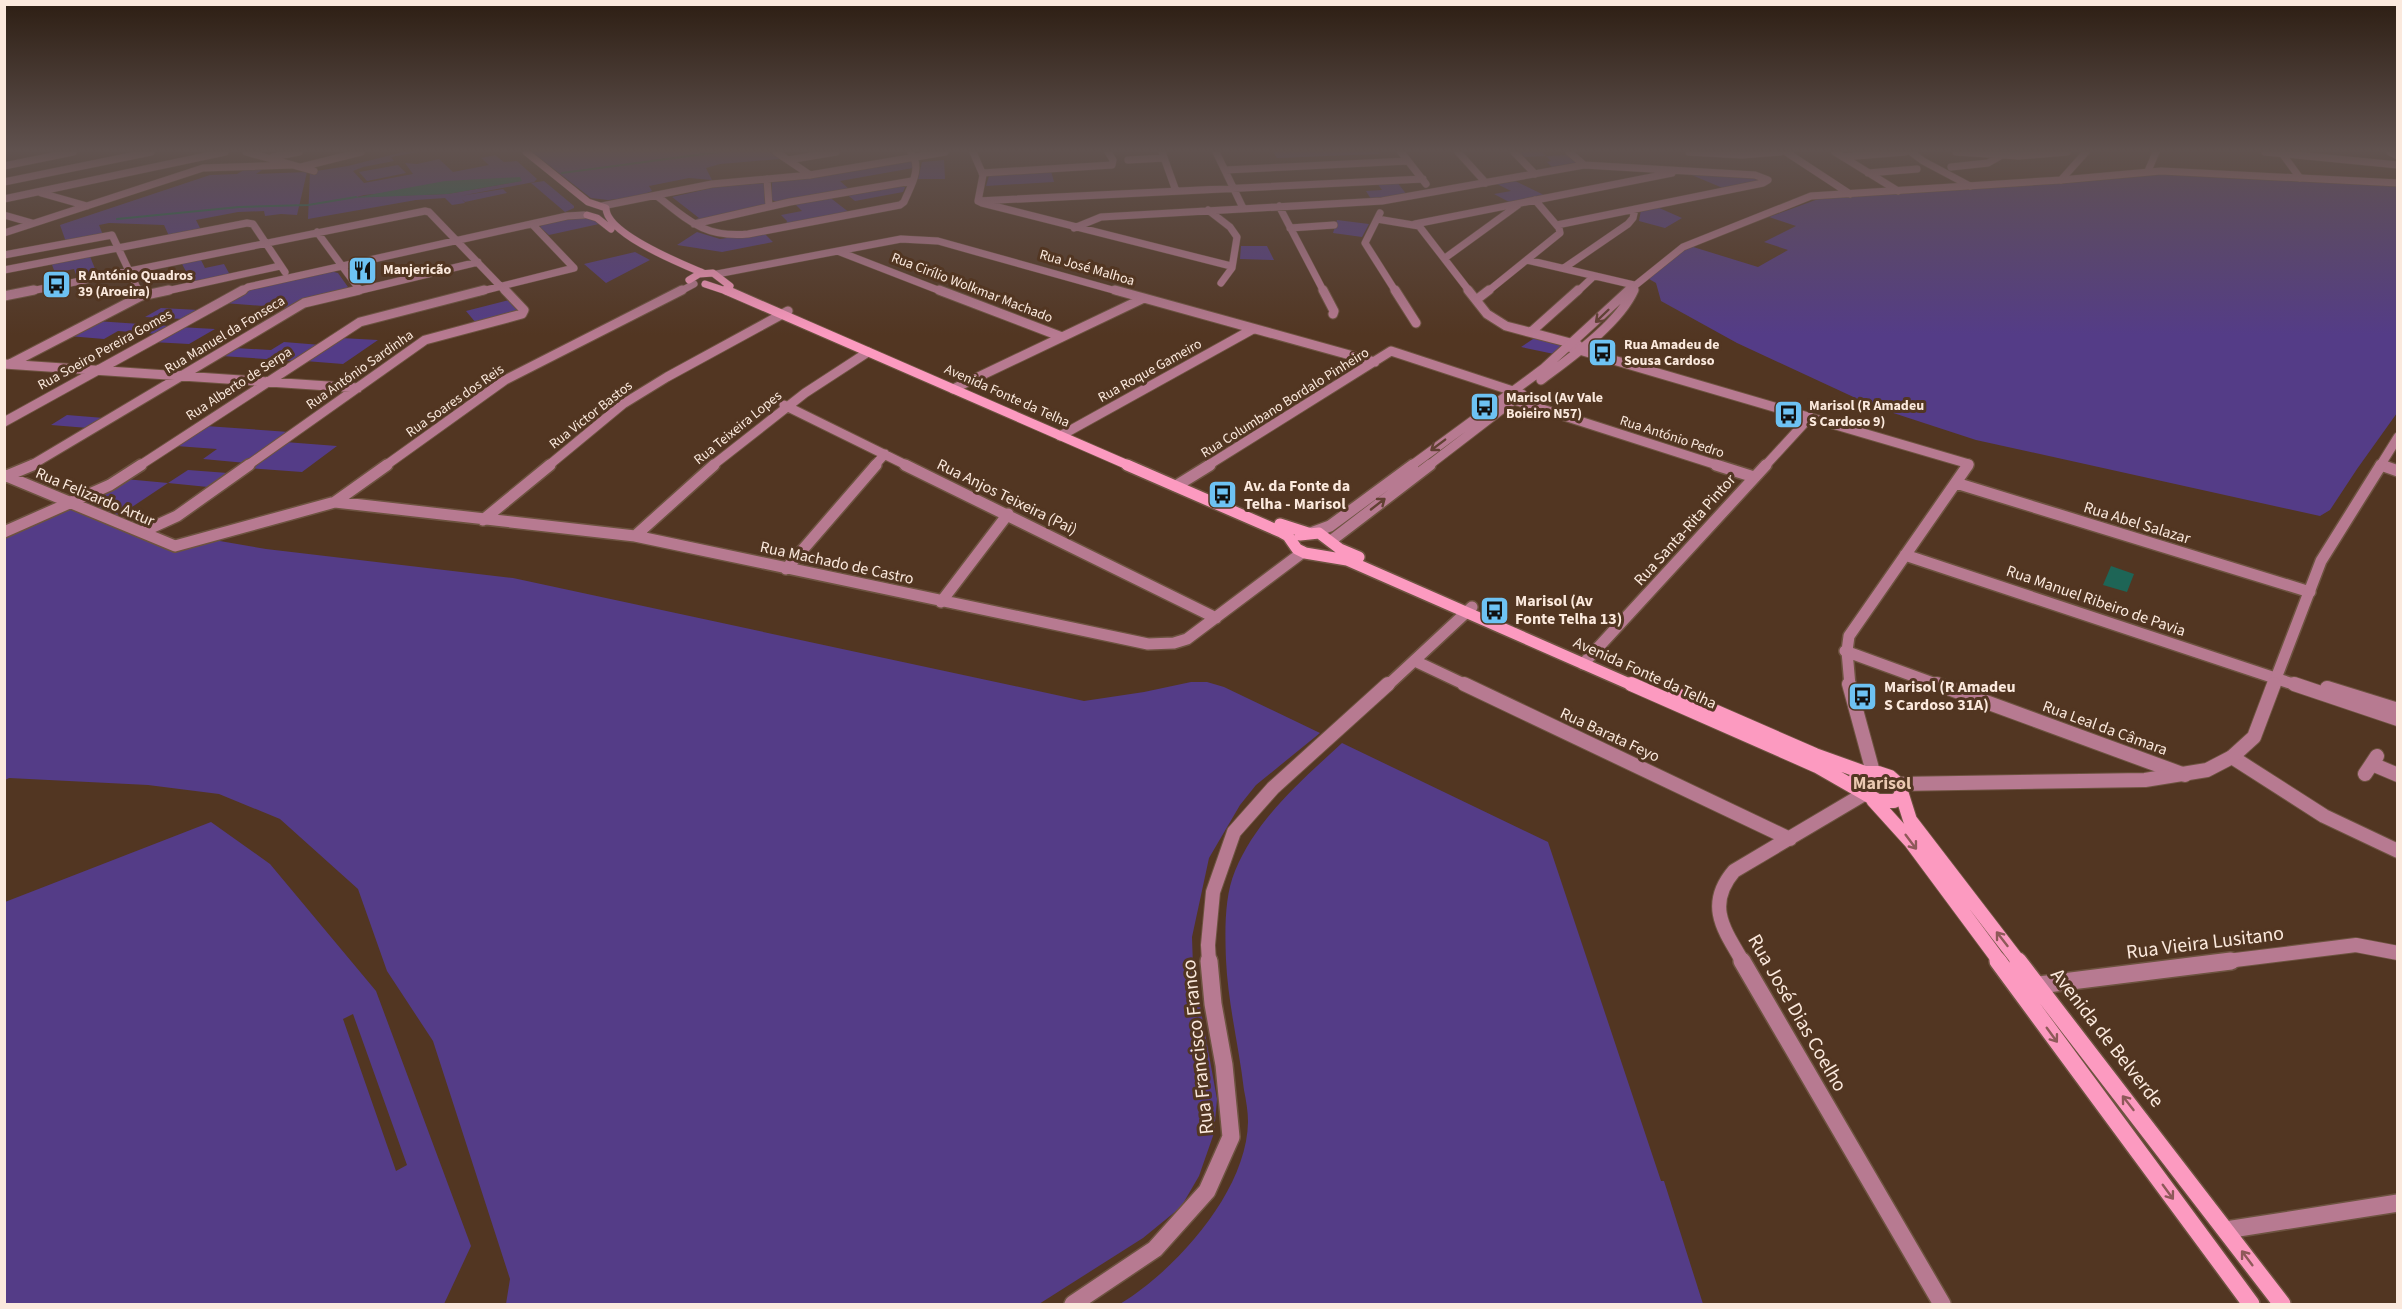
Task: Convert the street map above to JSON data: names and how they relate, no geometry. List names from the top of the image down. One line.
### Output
{"streets":{"main road":["Avenida Fonte da Telha","Avenida de Belverde"],"street":["Rua José Malhoa","Rua Cirílio Wolkmar Machado","Rua Manuel da Fonseca","Rua Soeiro Pereira Gomes","Rua António Sardinha","Rua Roque Gameiro","Rua Alberto de Serpa","Rua Soares dos Reis","Rua Columbano Bordalo Pinheiro","Rua Victor Bastos","Rua Teixeira Lopes","Rua António Pedro","Rua Felizardo Artur","Rua Anjos Teixeira (Pai)","Rua Abel Salazar","Rua Santa-Rita Pintor","Rua Machado de Castro","Rua Manuel Ribeiro de Pavia","Rua Leal da Câmara","Rua Barata Feyo","Rua Vieira Lusitano","Rua José Dias Coelho","Rua Francisco Franco"]},"crossings":[["Rua José Malhoa","Rua Cirílio Wolkmar Machado"],["Rua José Malhoa","Rua Roque Gameiro"],["Rua José Malhoa","Avenida Fonte da Telha"],["Rua José Malhoa","Rua Columbano Bordalo Pinheiro"],["Rua Manuel da Fonseca","Rua António Sardinha"],["Rua Manuel da Fonseca","Rua Felizardo Artur"],["Rua Soeiro Pereira Gomes","Rua António Sardinha"],["Rua Soeiro Pereira Gomes","Rua Alberto de Serpa"],["Rua António Sardinha","Rua Alberto de Serpa"],["Rua António Sardinha","Rua Felizardo Artur"],["Rua Roque Gameiro","Avenida Fonte da Telha"],["Rua Alberto de Serpa","Rua Felizardo Artur"],["Avenida Fonte da Telha","Rua Columbano Bordalo Pinheiro"],["Avenida Fonte da Telha","Rua Victor Bastos"],["Avenida Fonte da Telha","Rua Teixeira Lopes"],["Avenida Fonte da Telha","Rua Santa-Rita Pintor"],["Avenida Fonte da Telha","Rua Machado de Castro"],["Avenida Fonte da Telha","Rua José Dias Coelho"],["Avenida Fonte da Telha","Avenida de Belverde"],["Avenida Fonte da Telha","Rua Francisco Franco"],["Rua Soares dos Reis","Rua Felizardo Artur"],["Rua Soares dos Reis","Rua Machado de Castro"],["Rua Columbano Bordalo Pinheiro","Rua António Pedro"],["Rua Victor Bastos","Rua Machado de Castro"],["Rua Teixeira Lopes","Rua Anjos Teixeira (Pai)"],["Rua Teixeira Lopes","Rua Machado de Castro"],["Rua António Pedro","Rua Santa-Rita Pintor"],["Rua Felizardo Artur","Rua Machado de Castro"],["Rua Anjos Teixeira (Pai)","Rua Machado de Castro"],["Rua Barata Feyo","Rua José Dias Coelho"],["Rua Barata Feyo","Rua Francisco Franco"],["Rua Vieira Lusitano","Avenida de Belverde"]],"districts":["Marisol"],"places":{"restaurant":["Manjericão"],"bus stop":["R António Quadros 39 (Aroeira)","Rua Amadeu de Sousa Cardoso","Marisol (Av Vale Boieiro N57)","Marisol (R Amadeu S Cardoso 9)","Av. da Fonte da Telha - Marisol","Marisol (Av Fonte Telha 13)","Marisol (R Amadeu S Cardoso 31A)"]}}
